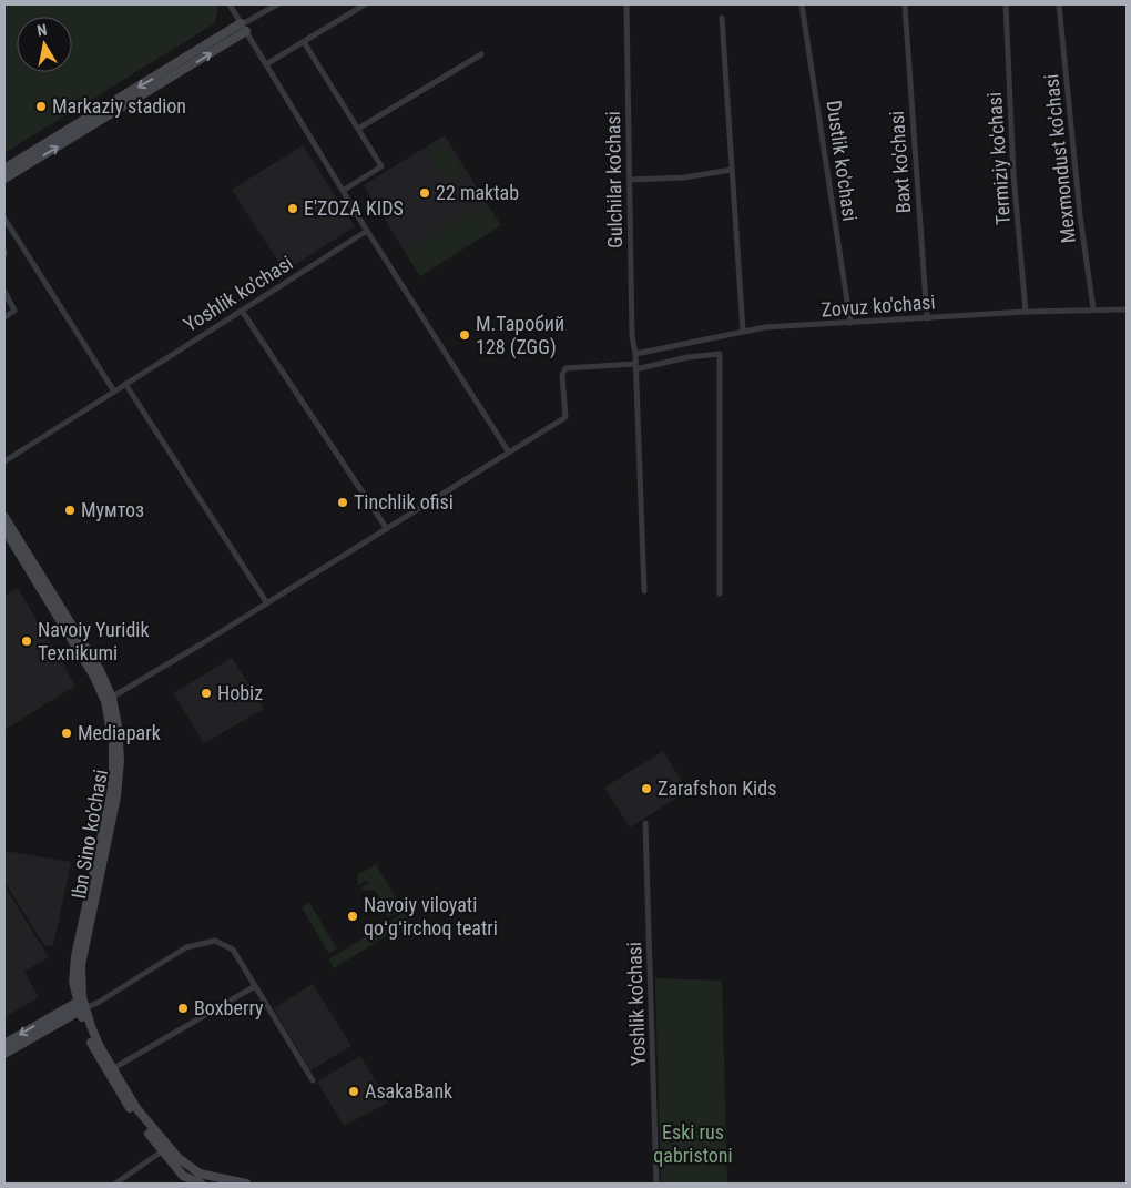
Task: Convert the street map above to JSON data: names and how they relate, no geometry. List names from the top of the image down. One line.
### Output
{"streets":{"street":["Termiziy ko'chasi","Mexmondust ko'chasi","Dustlik ko'chasi","Baxt ko'chasi","Gulchilar ko'chasi","Yoshlik ko'chasi","Zovuz ko'chasi"]},"crossings":[["Termiziy ko'chasi","Zovuz ko'chasi"],["Mexmondust ko'chasi","Zovuz ko'chasi"],["Dustlik ko'chasi","Zovuz ko'chasi"],["Baxt ko'chasi","Zovuz ko'chasi"],["Gulchilar ko'chasi","Zovuz ko'chasi"]],"parks":["Eski rus qabristoni"],"places":["Markaziy stadion","22 maktab","E'ZOZA KIDS","М.Таробий 128 (ZGG)","Tinchlik ofisi","Мумтоз","Navoiy Yuridik Texnikumi","Hobiz","Mediapark","Zarafshon Kids","Navoiy viloyati qoʻgʻirchoq teatri","Boxberry","AsakaBank"],"north":"top"}
